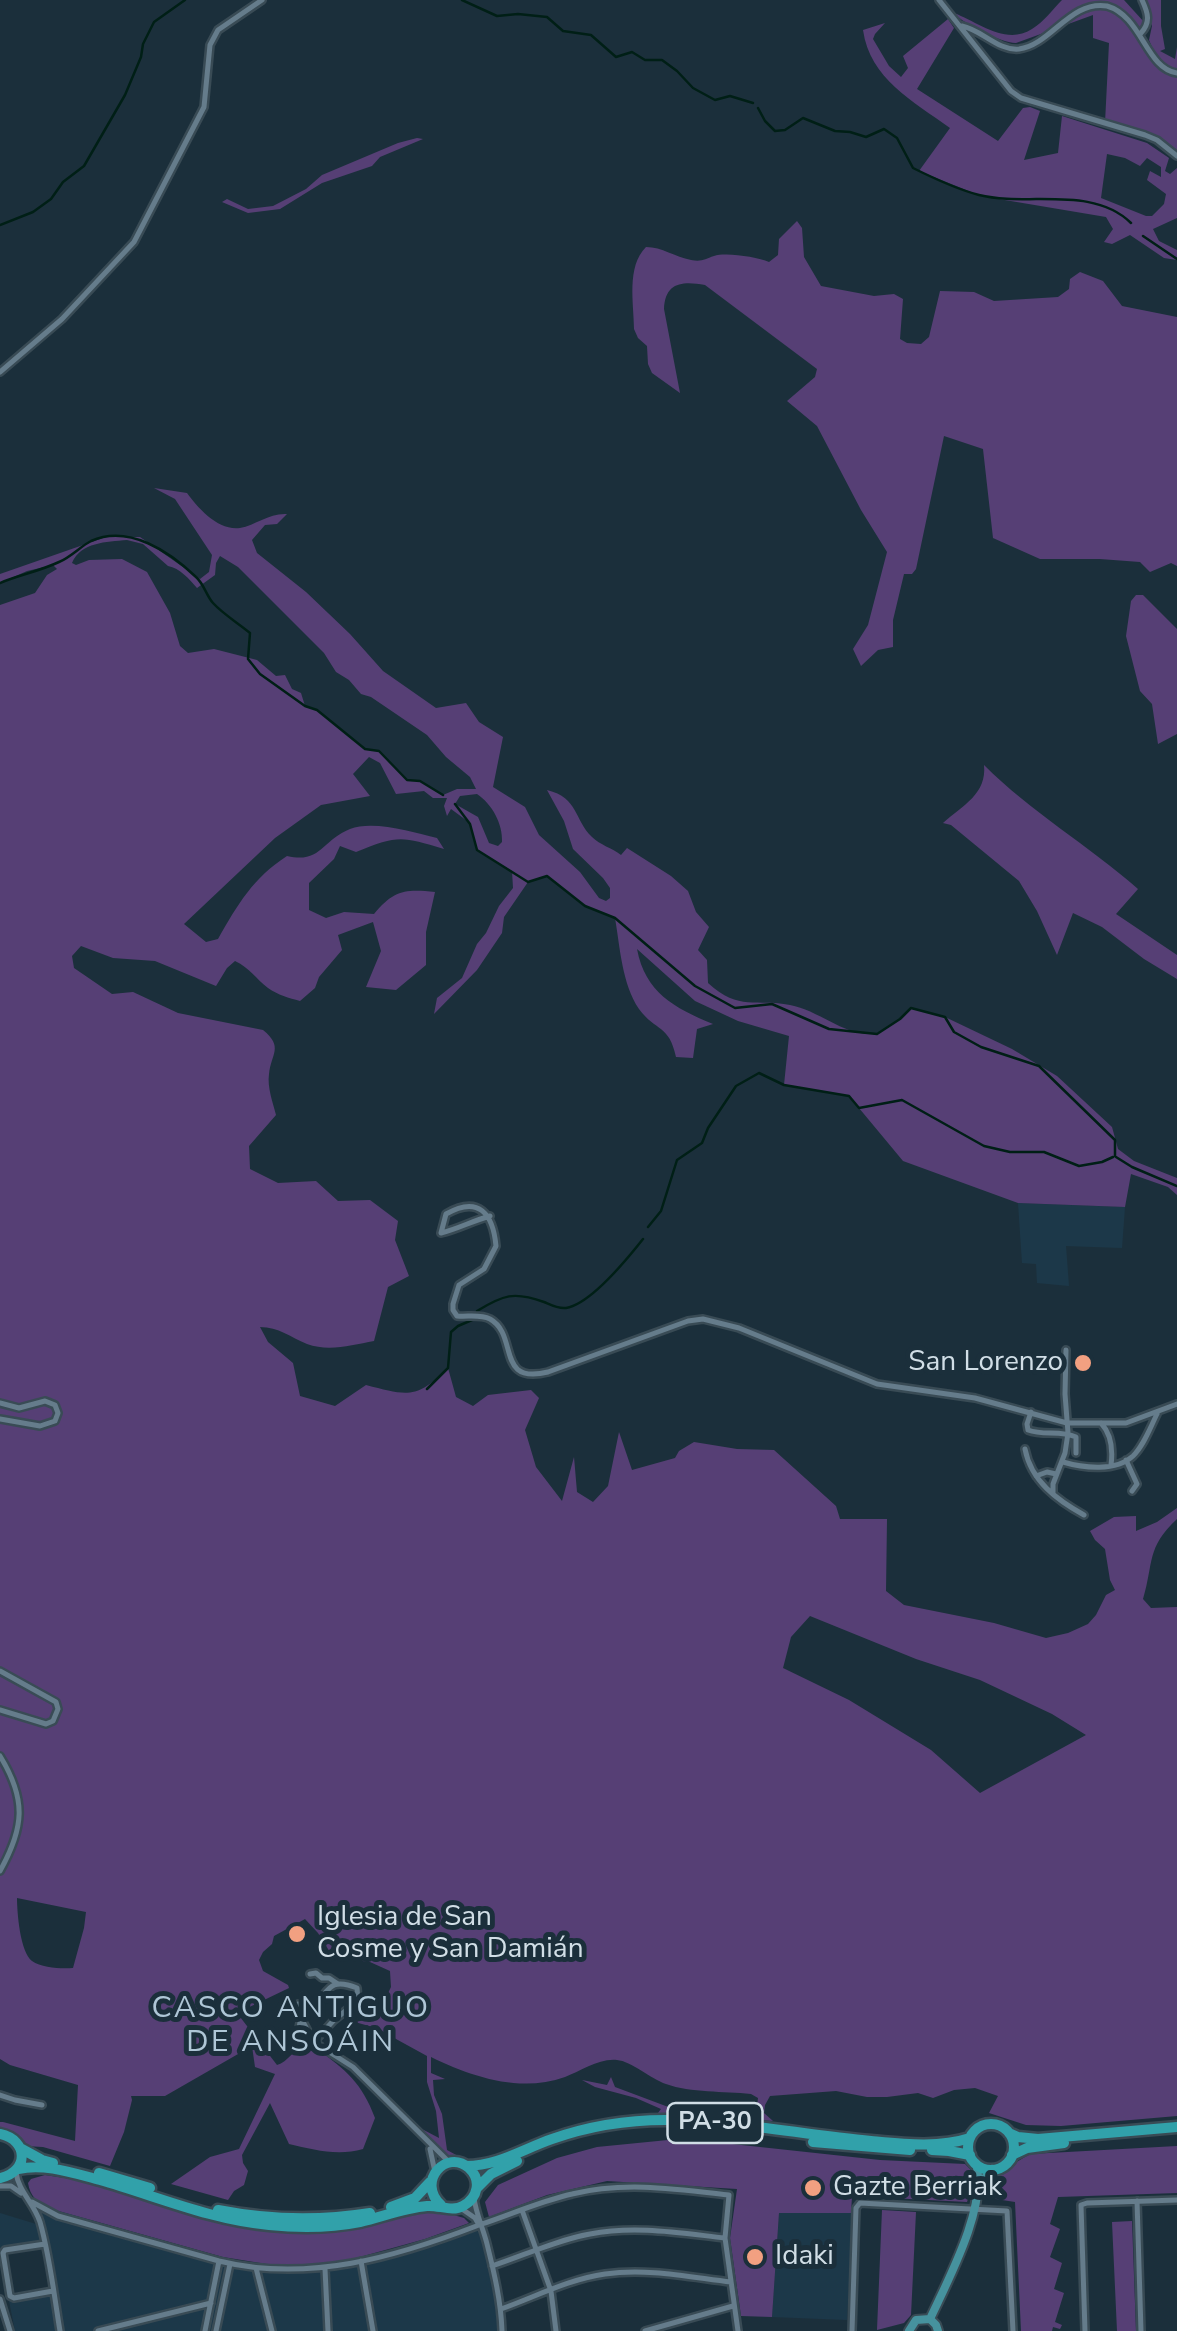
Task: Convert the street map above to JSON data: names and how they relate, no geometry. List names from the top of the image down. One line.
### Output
{"streets":{"highway":["PA-30"]},"districts":["CASCO ANTIGUO DE ANSOÁIN"],"places":["San Lorenzo","Iglesia de San Cosme y San Damián","Gazte Berriak","Idaki"]}
